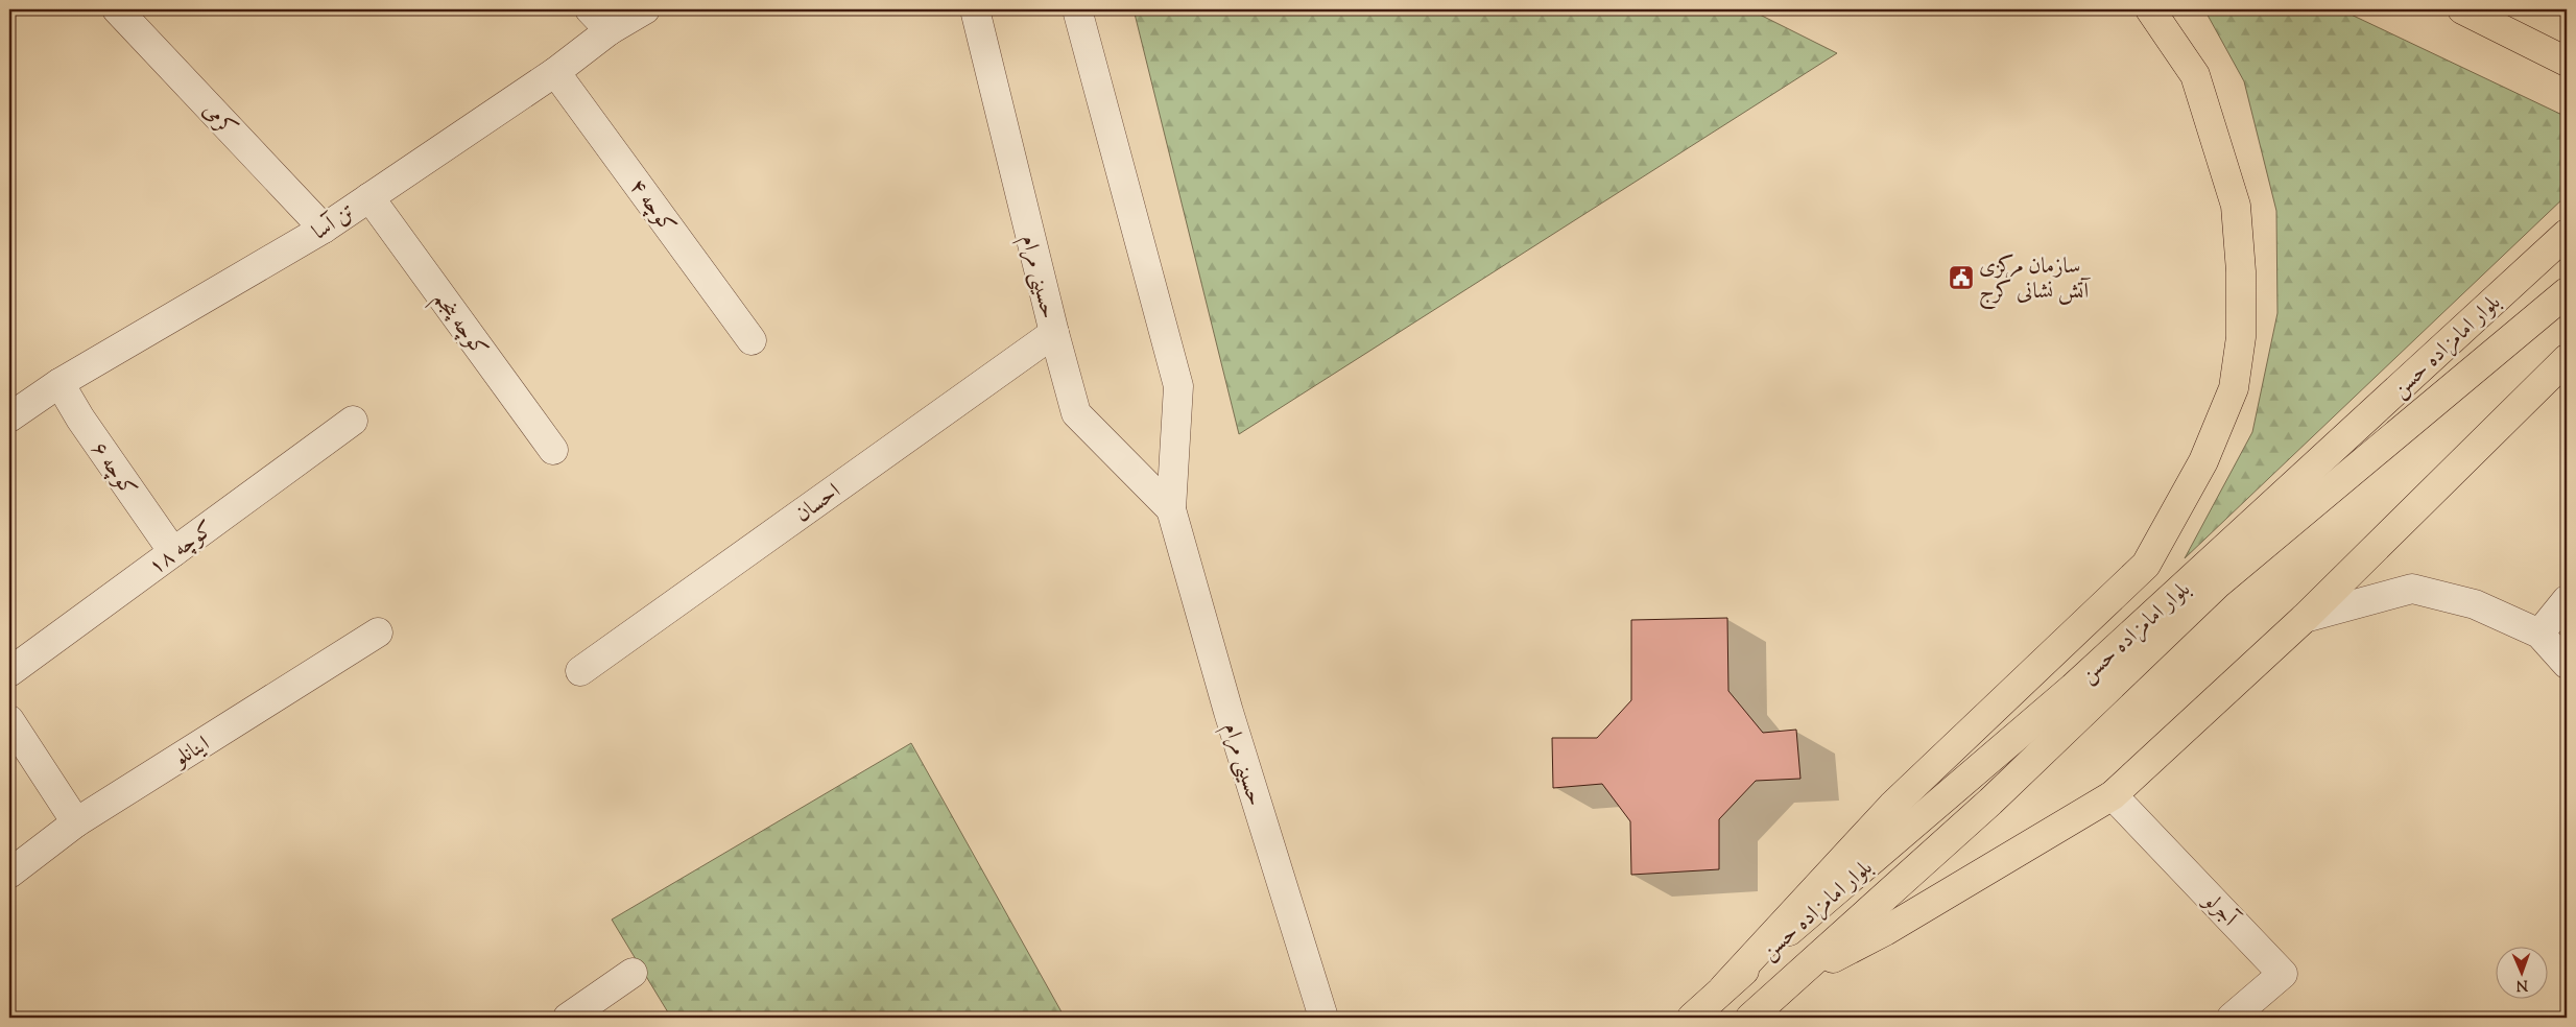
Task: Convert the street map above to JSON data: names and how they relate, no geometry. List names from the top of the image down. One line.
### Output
{"streets":{"main road":["بلوار امامزاده حسن"],"street":["کرمی","کوچه ۴","تن آسا","حسینی مرام","کوچه پنجم","کوچه ۶","احسان","کوچه ۱۸","اینانلو","آجرلو"]},"crossings":[["کرمی","تن آسا"],["کوچه ۴","تن آسا"],["تن آسا","کوچه پنجم"],["تن آسا","کوچه ۶"],["حسینی مرام","احسان"],["کوچه ۶","کوچه ۱۸"]],"places":{"public building":["سازمان مرکزی آتش نشانی کرج"]},"north":"bottom"}
